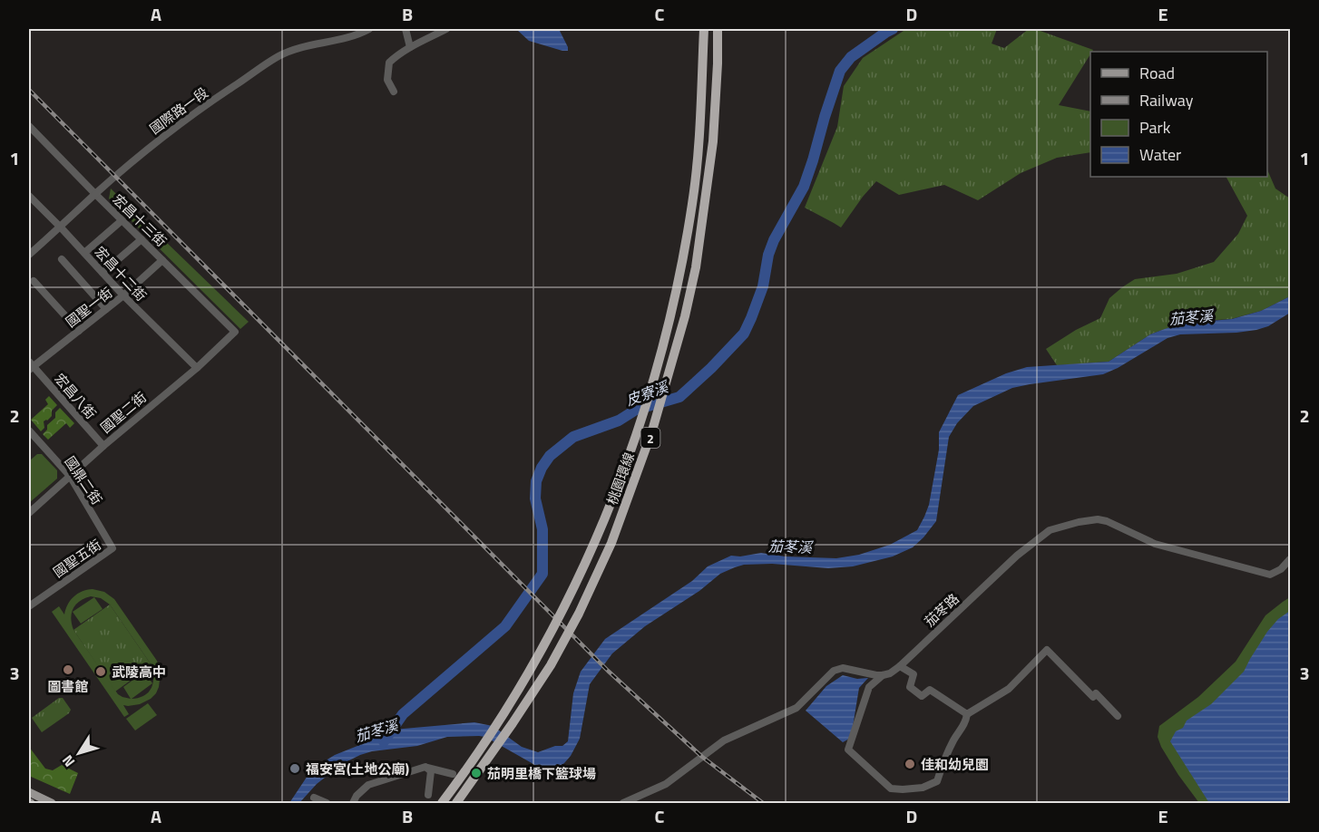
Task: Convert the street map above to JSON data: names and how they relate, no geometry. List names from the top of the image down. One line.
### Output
{"streets":{"highway":["2","桃園環線"],"street":["國際路一段","宏昌十三街","宏昌十二街","國聖一街","宏昌八街","國聖二街","國鼎二街","國聖五街","茄苳路"]},"crossings":[["國際路一段","宏昌十三街"],["國際路一段","宏昌十二街"],["宏昌十三街","國聖一街"],["宏昌十三街","國聖二街"],["宏昌十二街","國聖一街"],["宏昌十二街","國聖二街"],["國聖一街","宏昌八街"],["宏昌八街","國聖二街"],["國聖二街","國鼎二街"],["國鼎二街","國聖五街"]],"water":["茄苳溪","皮寮溪"],"places":["圖書館","武陵高中","佳和幼兒園","福安宮(土地公廟)","茄明里橋下籃球場"],"legend":["Road","Railway","Park","Water"],"north":"bottom left","grid":{"columns":["A","B","C","D","E"],"rows":["1","2","3"]}}
